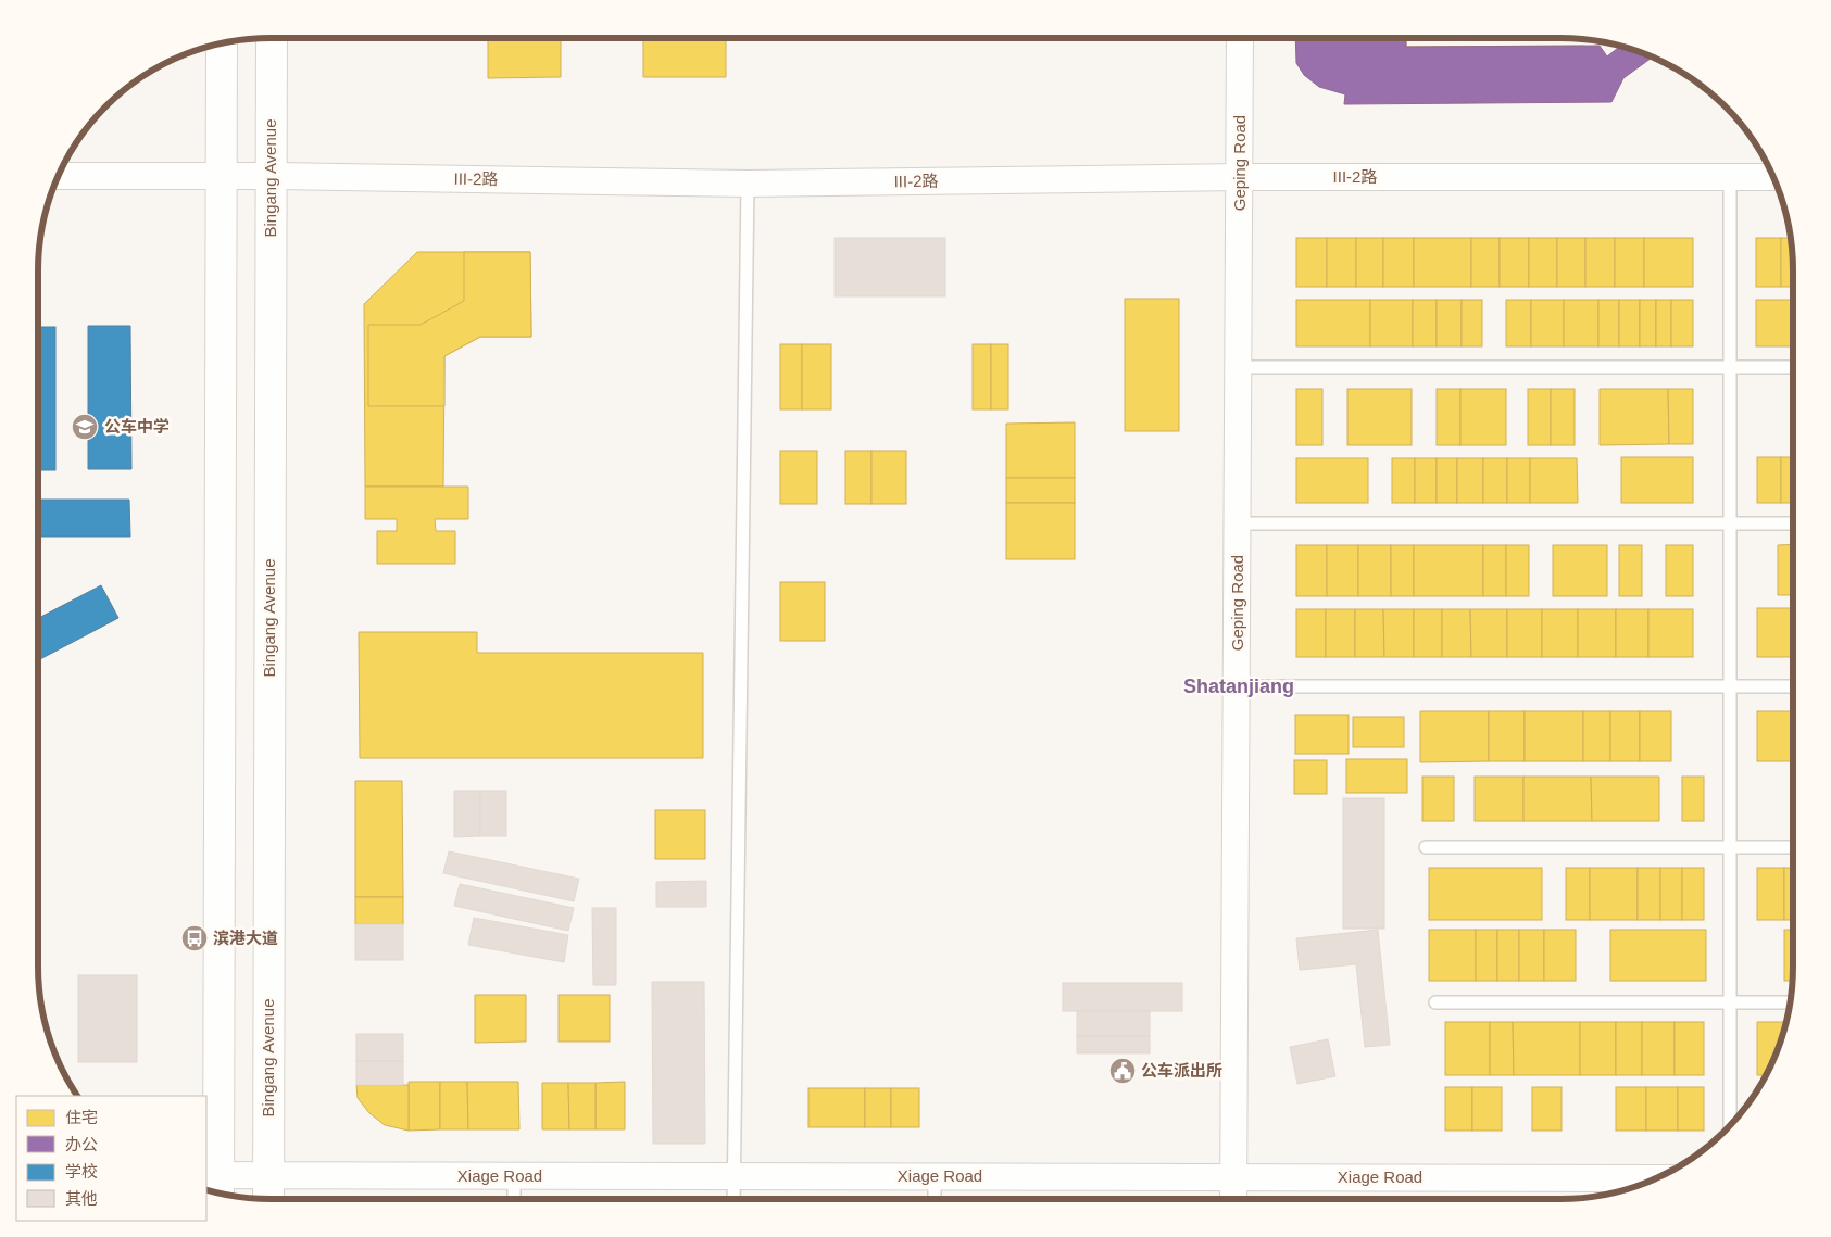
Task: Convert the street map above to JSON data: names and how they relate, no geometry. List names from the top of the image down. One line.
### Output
{"streets":{"main road":["Bingang Avenue"],"street":["Geping Road","III-2路","Xiage Road"]},"crossings":[["Geping Road","III-2路"],["Geping Road","Xiage Road"],["III-2路","Bingang Avenue"],["Bingang Avenue","Xiage Road"]],"districts":["Shatanjiang"],"places":{"school or university":["公车中学"],"bus stop":["滨港大道"],"public building":["公车派出所"]},"legend":["住宅","办公","学校","其他"]}
